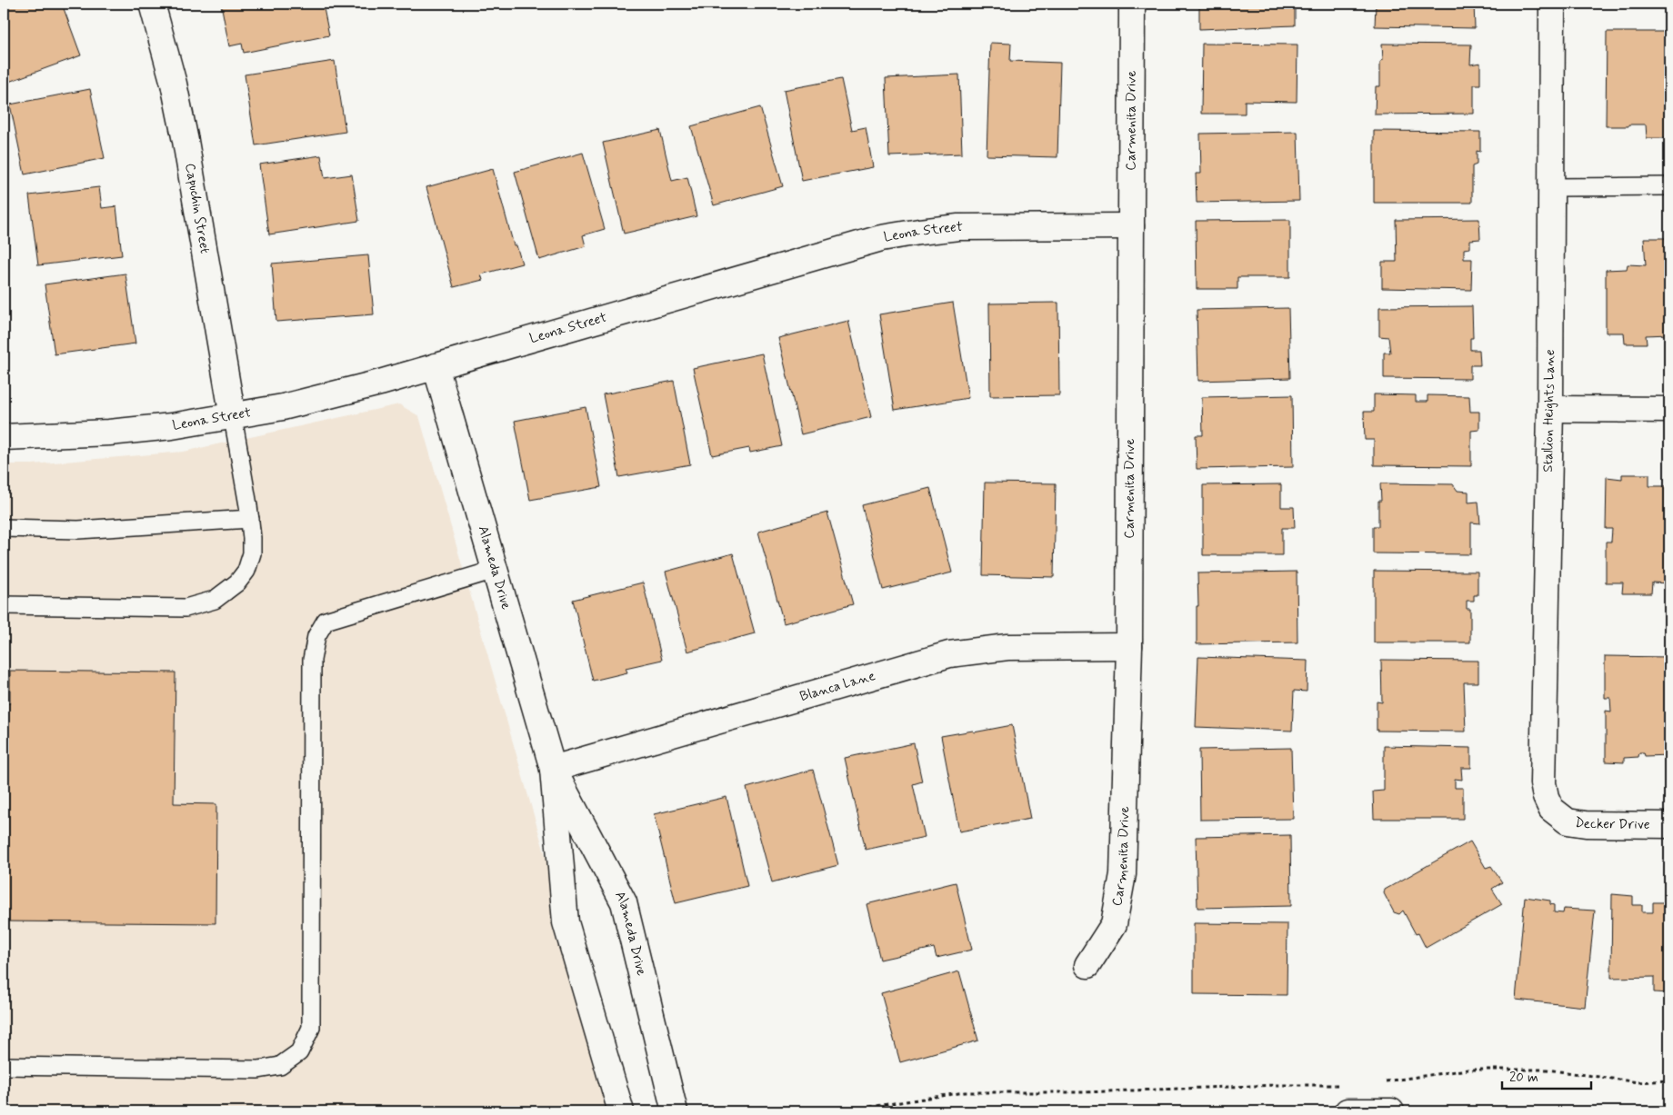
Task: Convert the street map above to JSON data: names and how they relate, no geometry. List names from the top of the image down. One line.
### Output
{"streets":{"street":["Carmenita Drive","Capuchin Street","Leona Street","Stallion Heights Lane","Alameda Drive","Blanca Lane","Decker Drive"]},"crossings":[["Carmenita Drive","Leona Street"],["Carmenita Drive","Blanca Lane"],["Capuchin Street","Leona Street"],["Leona Street","Alameda Drive"],["Stallion Heights Lane","Decker Drive"],["Alameda Drive","Blanca Lane"]],"scale_bar":"20 m"}
